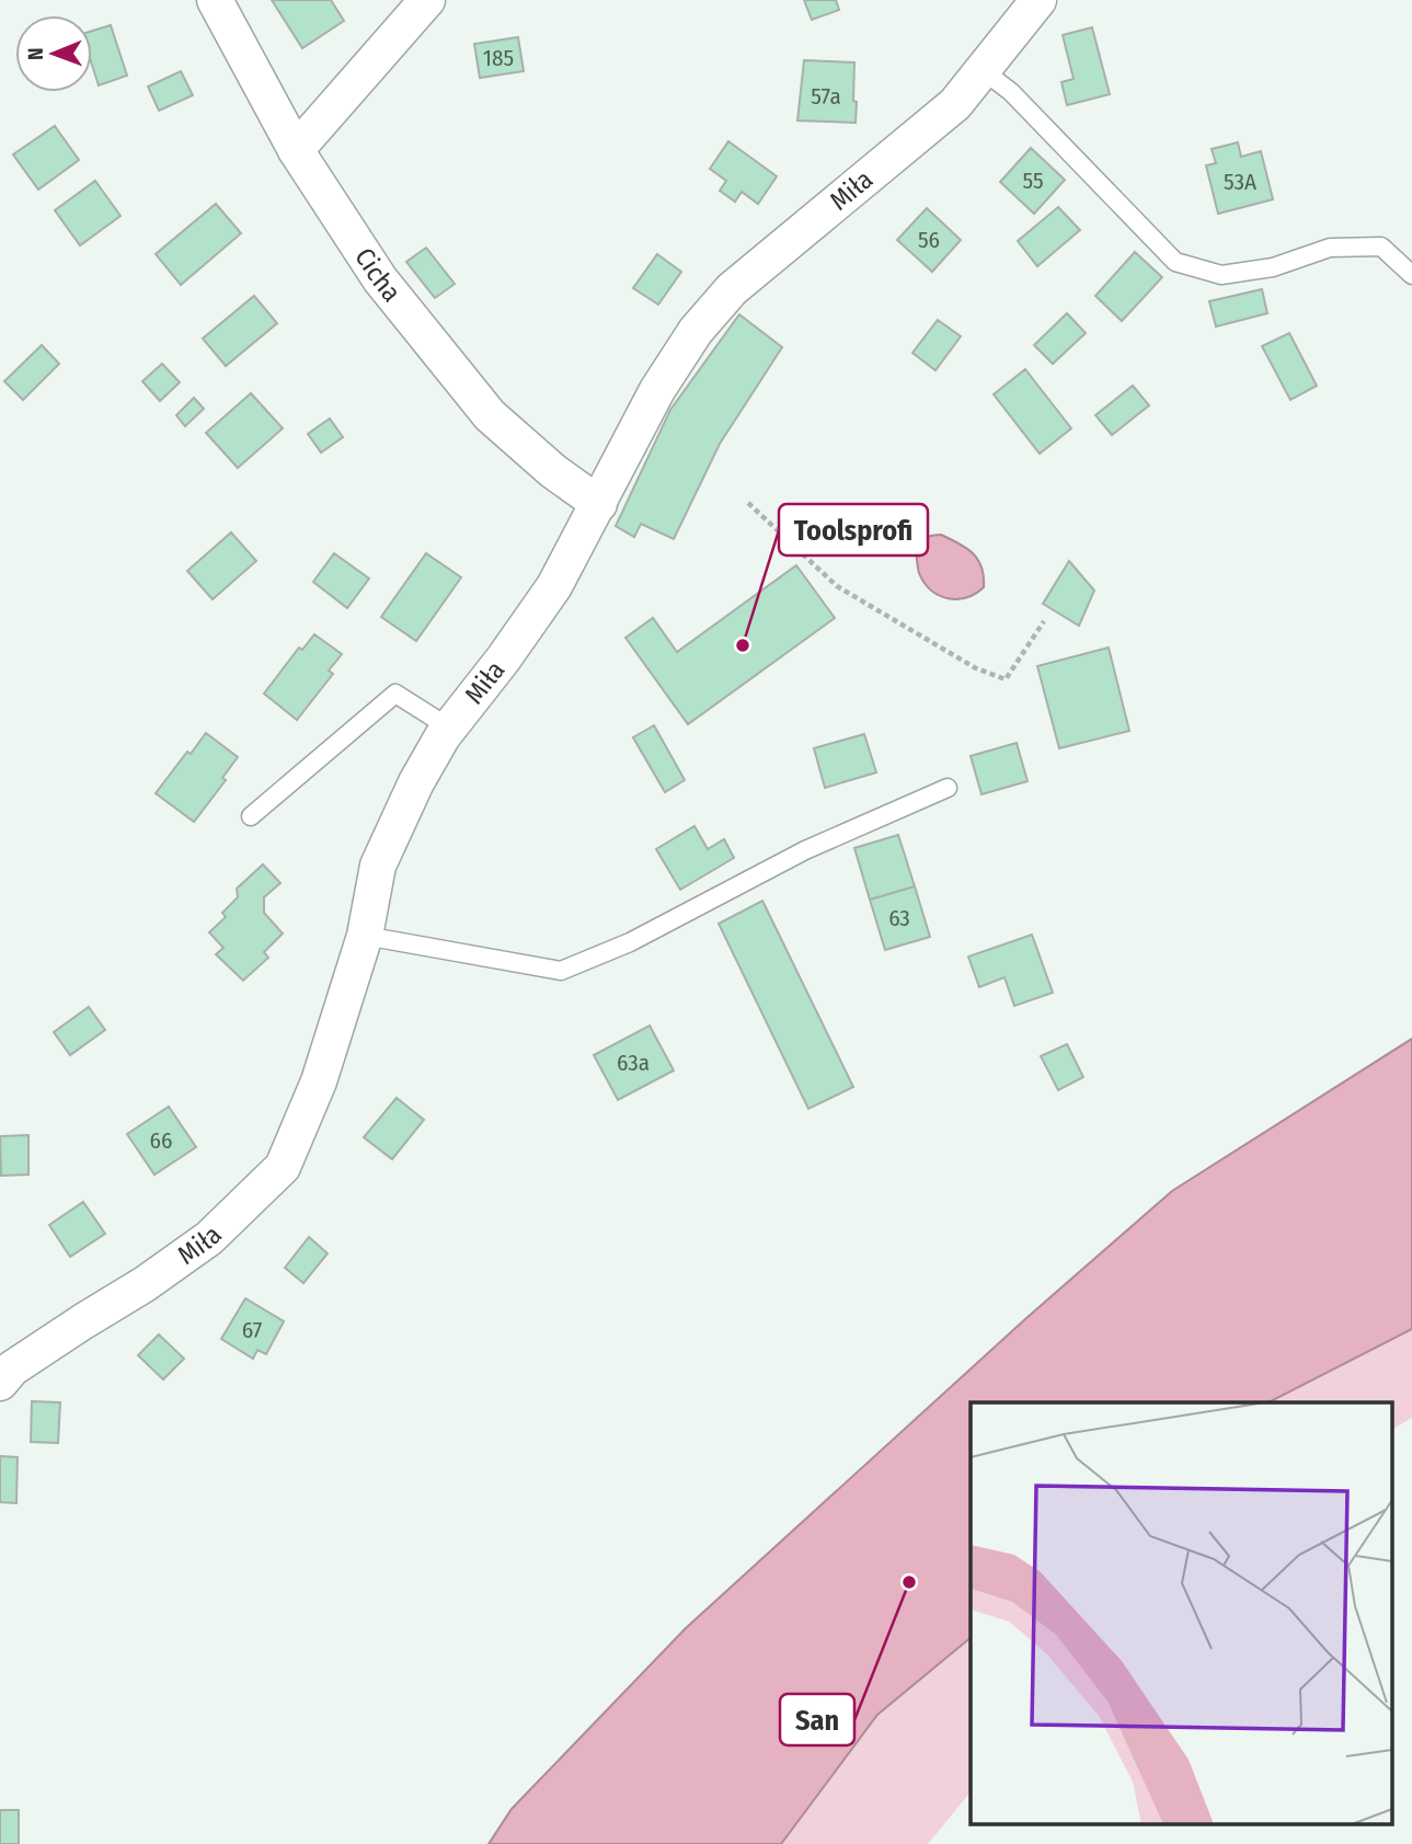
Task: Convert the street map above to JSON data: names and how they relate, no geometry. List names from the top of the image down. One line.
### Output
{"streets":{"street":["Miła","Cicha"]},"crossings":[["Miła","Cicha"]],"places":["Toolsprofi","San"],"house_numbers":["185","57a","55","53A","56","63","63a","66","67"],"north":"left"}
